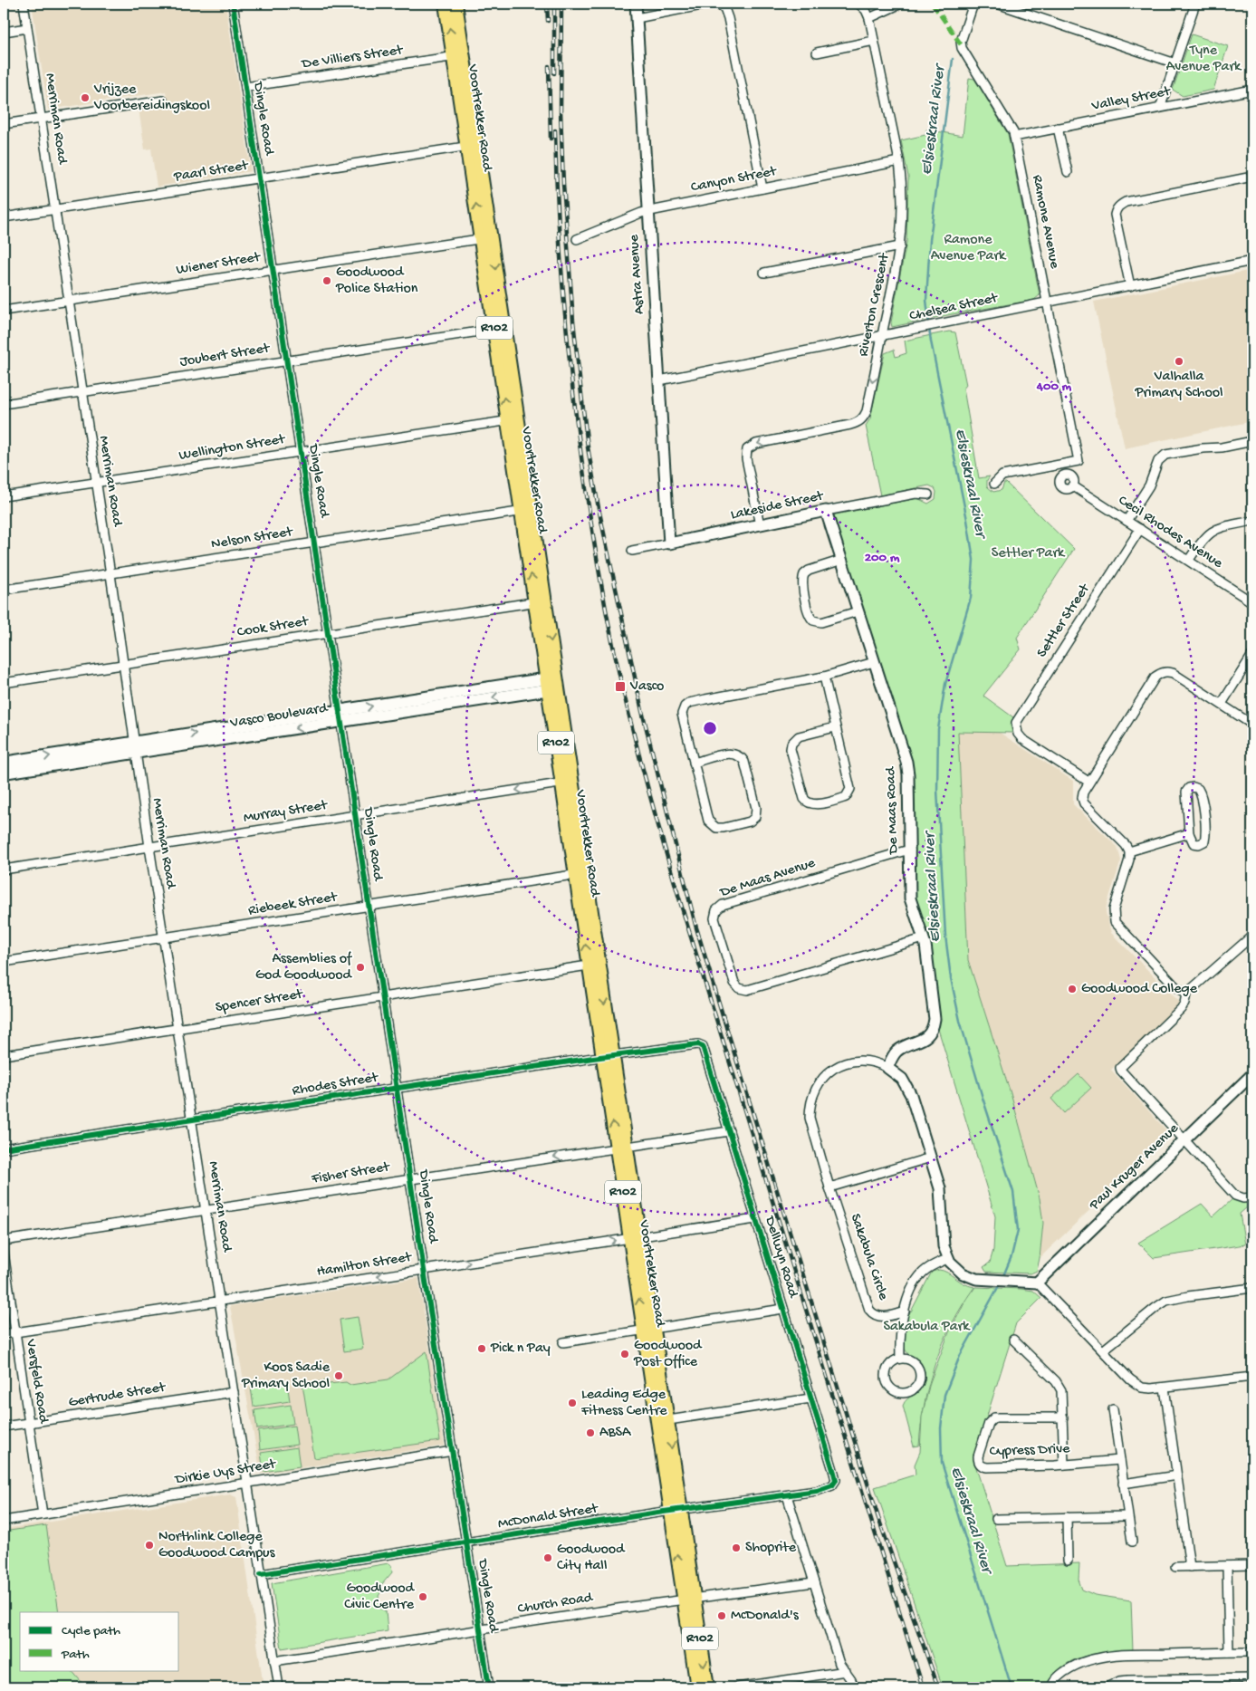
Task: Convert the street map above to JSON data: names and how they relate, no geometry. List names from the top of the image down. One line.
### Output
{"streets":{"main road":["Voortrekker Road","R102","Vasco Boulevard"],"street":["De Villiers Street","Valley Street","Merriman Road","Dingle Road","Paarl Street","Canyon Street","Ramone Avenue","Wiener Street","Astra Avenue","Riverton Crescent","Chelsea Street","Joubert Street","Wellington Street","Lakeside Street","Cecil Rhodes Avenue","Nelson Street","Settler Street","Cook Street","De Maas Road","Murray Street","De Maas Avenue","Riebeek Street","Spencer Street","Rhodes Street","Paul Kruger Avenue","Fisher Street","Dellwyn Road","Sakabula Circle","Hamilton Street","Versfeld Road","Gertrude Street","Cypress Drive","Dirkie Uys Street","McDonald Street","Church Road"]},"crossings":[["De Villiers Street","Voortrekker Road"],["De Villiers Street","Dingle Road"],["Valley Street","Ramone Avenue"],["Voortrekker Road","Paarl Street"],["Voortrekker Road","Wiener Street"],["Voortrekker Road","Joubert Street"],["Voortrekker Road","Wellington Street"],["Voortrekker Road","Nelson Street"],["Voortrekker Road","Cook Street"],["Voortrekker Road","Vasco Boulevard"],["Voortrekker Road","Murray Street"],["Voortrekker Road","Riebeek Street"],["Voortrekker Road","Spencer Street"],["Voortrekker Road","Rhodes Street"],["Voortrekker Road","Fisher Street"],["Voortrekker Road","Hamilton Street"],["Voortrekker Road","McDonald Street"],["Voortrekker Road","Church Road"],["Merriman Road","Paarl Street"],["Merriman Road","Wiener Street"],["Merriman Road","Joubert Street"],["Merriman Road","Wellington Street"],["Merriman Road","Nelson Street"],["Merriman Road","Cook Street"],["Merriman Road","Vasco Boulevard"],["Merriman Road","Murray Street"],["Merriman Road","Riebeek Street"],["Merriman Road","Spencer Street"],["Merriman Road","Rhodes Street"],["Merriman Road","Fisher Street"],["Merriman Road","Hamilton Street"],["Merriman Road","Gertrude Street"],["Merriman Road","Dirkie Uys Street"],["Merriman Road","McDonald Street"],["Merriman Road","Church Road"],["Dingle Road","Paarl Street"],["Dingle Road","Wiener Street"],["Dingle Road","Joubert Street"],["Dingle Road","Wellington Street"],["Dingle Road","Nelson Street"],["Dingle Road","Cook Street"],["Dingle Road","Vasco Boulevard"],["Dingle Road","Murray Street"],["Dingle Road","Riebeek Street"],["Dingle Road","Spencer Street"],["Dingle Road","Rhodes Street"],["Dingle Road","Fisher Street"],["Dingle Road","Hamilton Street"],["Dingle Road","Dirkie Uys Street"],["Dingle Road","McDonald Street"],["Dingle Road","Church Road"],["Canyon Street","Astra Avenue"],["Canyon Street","Riverton Crescent"],["Ramone Avenue","Chelsea Street"],["Astra Avenue","Chelsea Street"],["Astra Avenue","Lakeside Street"],["Riverton Crescent","Chelsea Street"],["Riverton Crescent","Lakeside Street"],["Lakeside Street","De Maas Road"],["Cecil Rhodes Avenue","Settler Street"],["De Maas Road","De Maas Avenue"],["De Maas Road","Sakabula Circle"],["Rhodes Street","Dellwyn Road"],["Fisher Street","Dellwyn Road"],["Dellwyn Road","Hamilton Street"],["Dellwyn Road","McDonald Street"],["Hamilton Street","Versfeld Road"],["Versfeld Road","Gertrude Street"],["Versfeld Road","Dirkie Uys Street"]],"one_way":["Murray Street"],"water":["Elsieskraal River"],"parks":["Tyne Avenue Park","Ramone Avenue Park","Settler Park","Sakabula Park"],"places":{"other":["Vrijzee Voorbereidingskool","Goodwood Police Station","Valhalla Primary School","Assemblies of God Goodwood","Goodwood College","Pick n Pay","Goodwood Post Office","Koos Sadie Primary School","Leading Edge Fitness Centre","ABSA","Northlink College Goodwood Campus","Shoprite","Goodwood City Hall","Goodwood Civic Centre","McDonald's"],"transit":["Vasco"]},"legend":["Cycle path","Path"],"rings":["400 m","200 m"]}
